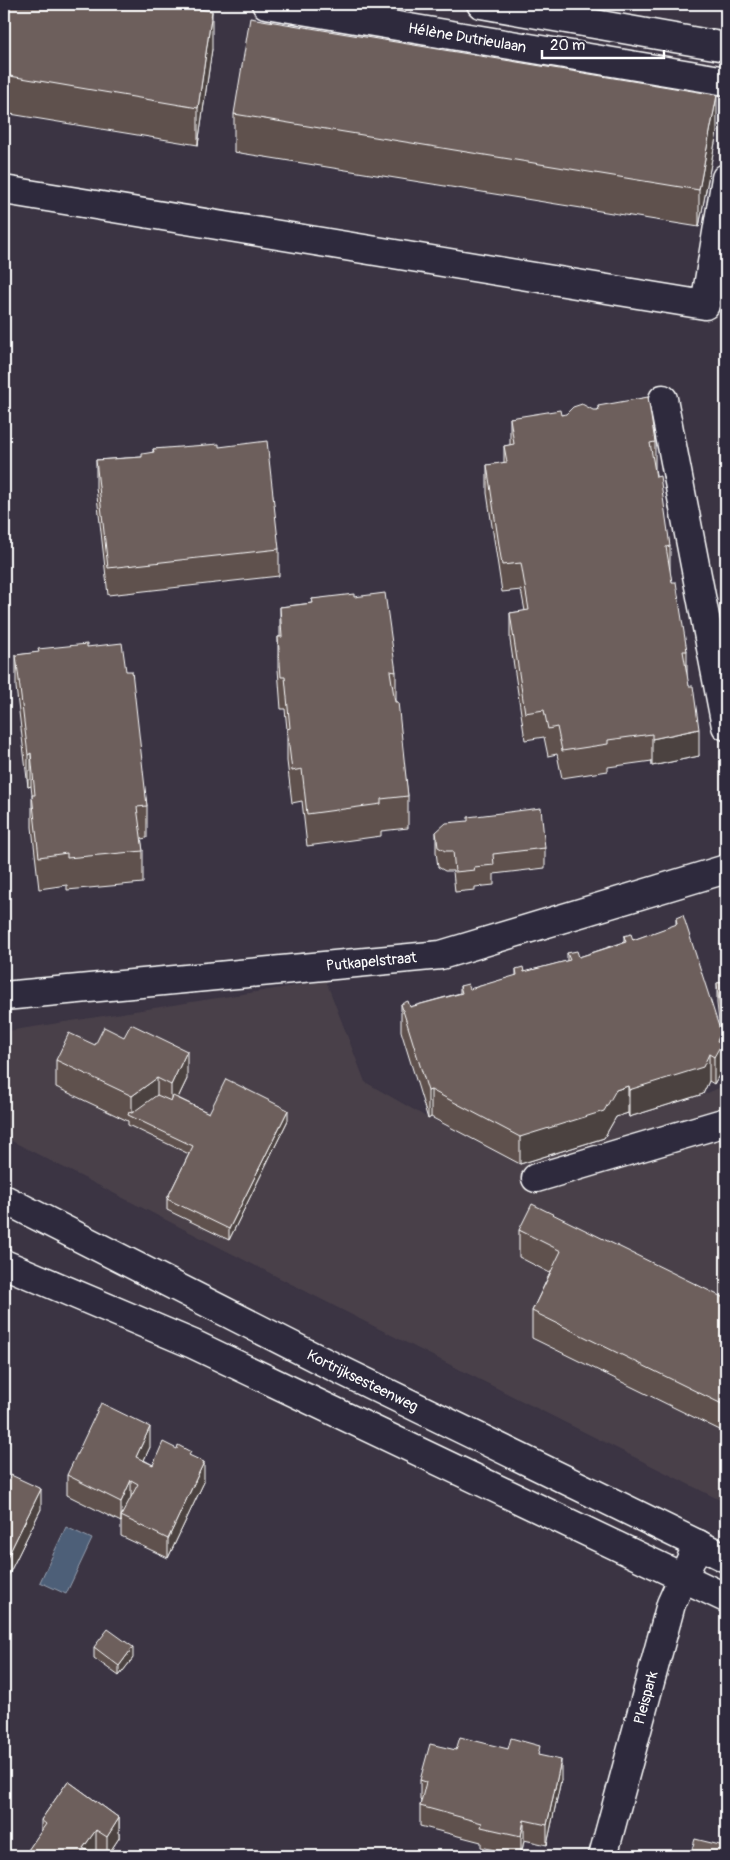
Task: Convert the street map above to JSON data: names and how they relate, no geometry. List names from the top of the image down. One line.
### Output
{"streets":{"main road":["Hélène Dutrieulaan","Putkapelstraat","Kortrijksesteenweg","Pleispark"]},"crossings":[["Kortrijksesteenweg","Pleispark"]],"scale_bar":"20 m"}
